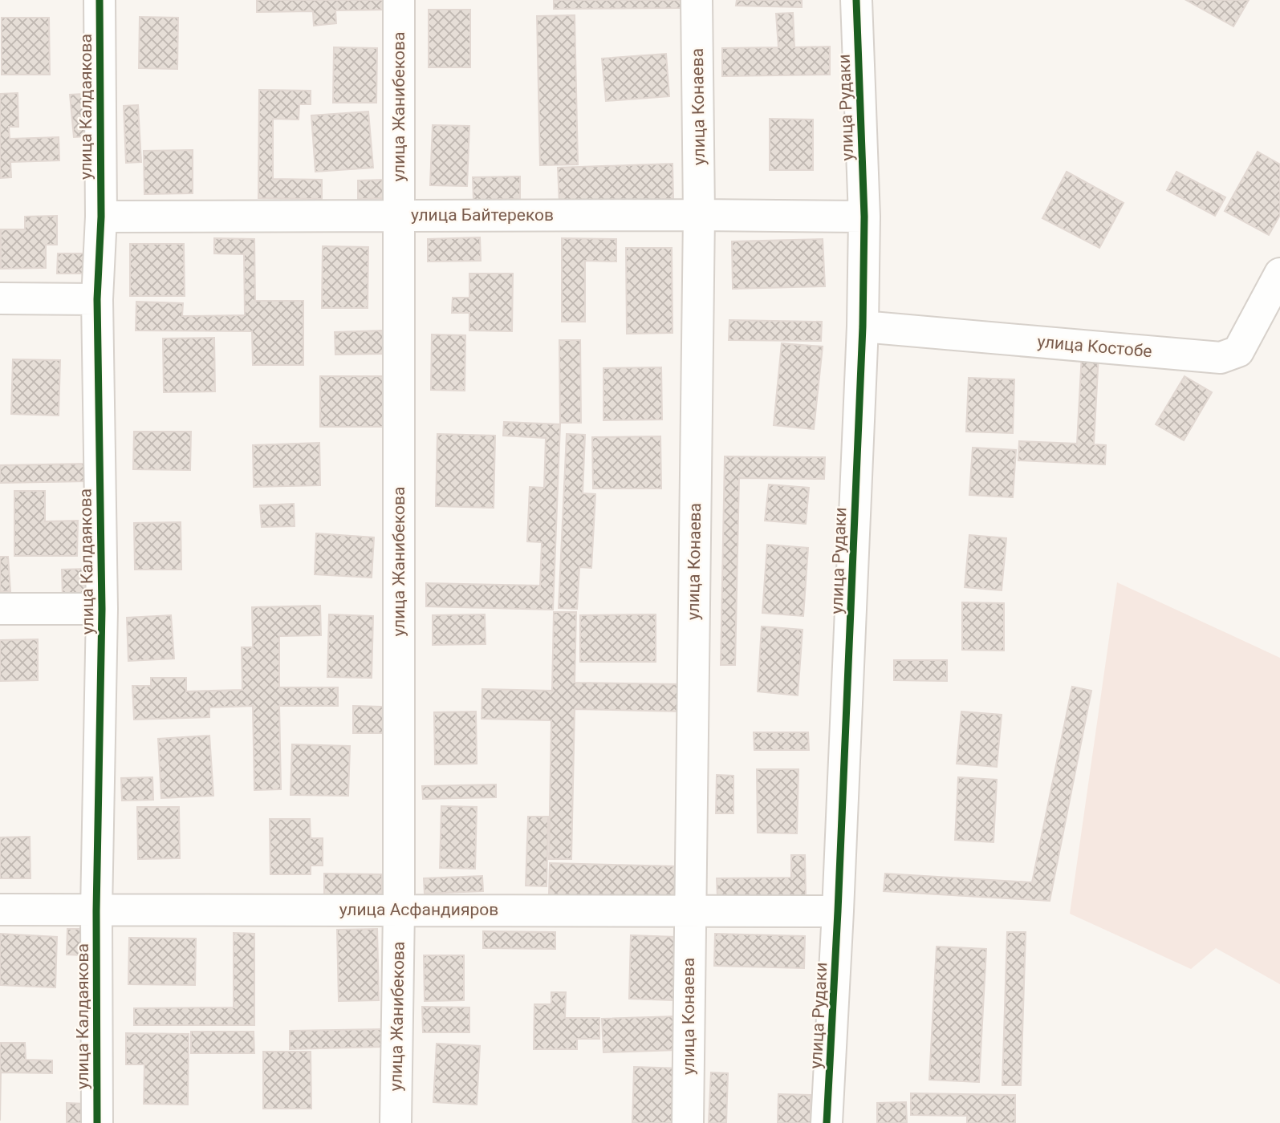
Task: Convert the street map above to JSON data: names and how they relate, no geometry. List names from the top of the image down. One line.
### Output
{"streets":{"street":["улица Калдаякова","улица Жанибекова","улица Конаева","улица Рудаки","улица Байтереков","улица Костобе","улица Асфандияров"]},"crossings":[["улица Калдаякова","улица Байтереков"],["улица Калдаякова","улица Асфандияров"],["улица Жанибекова","улица Байтереков"],["улица Жанибекова","улица Асфандияров"],["улица Конаева","улица Байтереков"],["улица Конаева","улица Асфандияров"],["улица Рудаки","улица Байтереков"],["улица Рудаки","улица Костобе"],["улица Рудаки","улица Асфандияров"]]}
